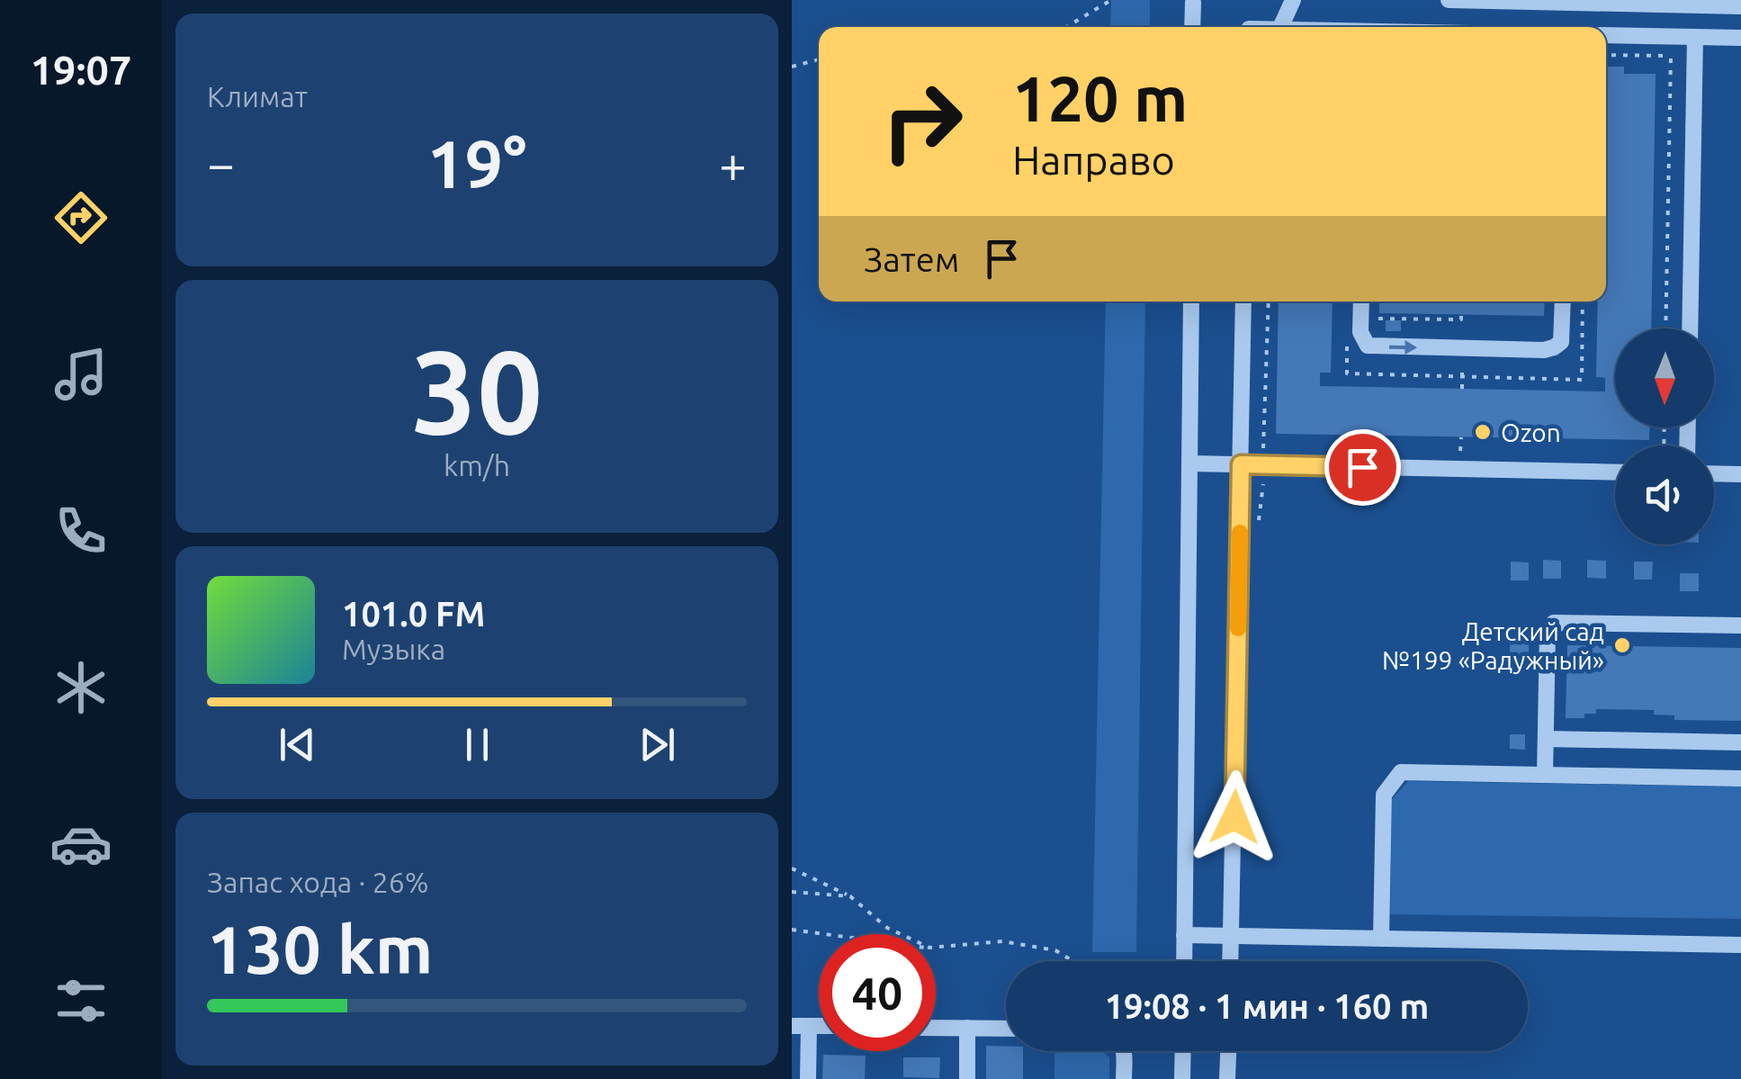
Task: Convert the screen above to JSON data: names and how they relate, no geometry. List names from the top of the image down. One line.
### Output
{"places":["Ozon","Детский сад №199 «Радужный»"],"north":"bottom","page":{"tabs":"19:07","tile":["Климат",["30","km/h"],["Запас хода · 26%","130 km"]],"turn":["120 m","Направо"],"heat":["−","19°","+"],"then":"Затем","song":["101.0 FM","Музыка"],"limit":"40","trip":"19:08 · 1 мин · 160 m"}}
